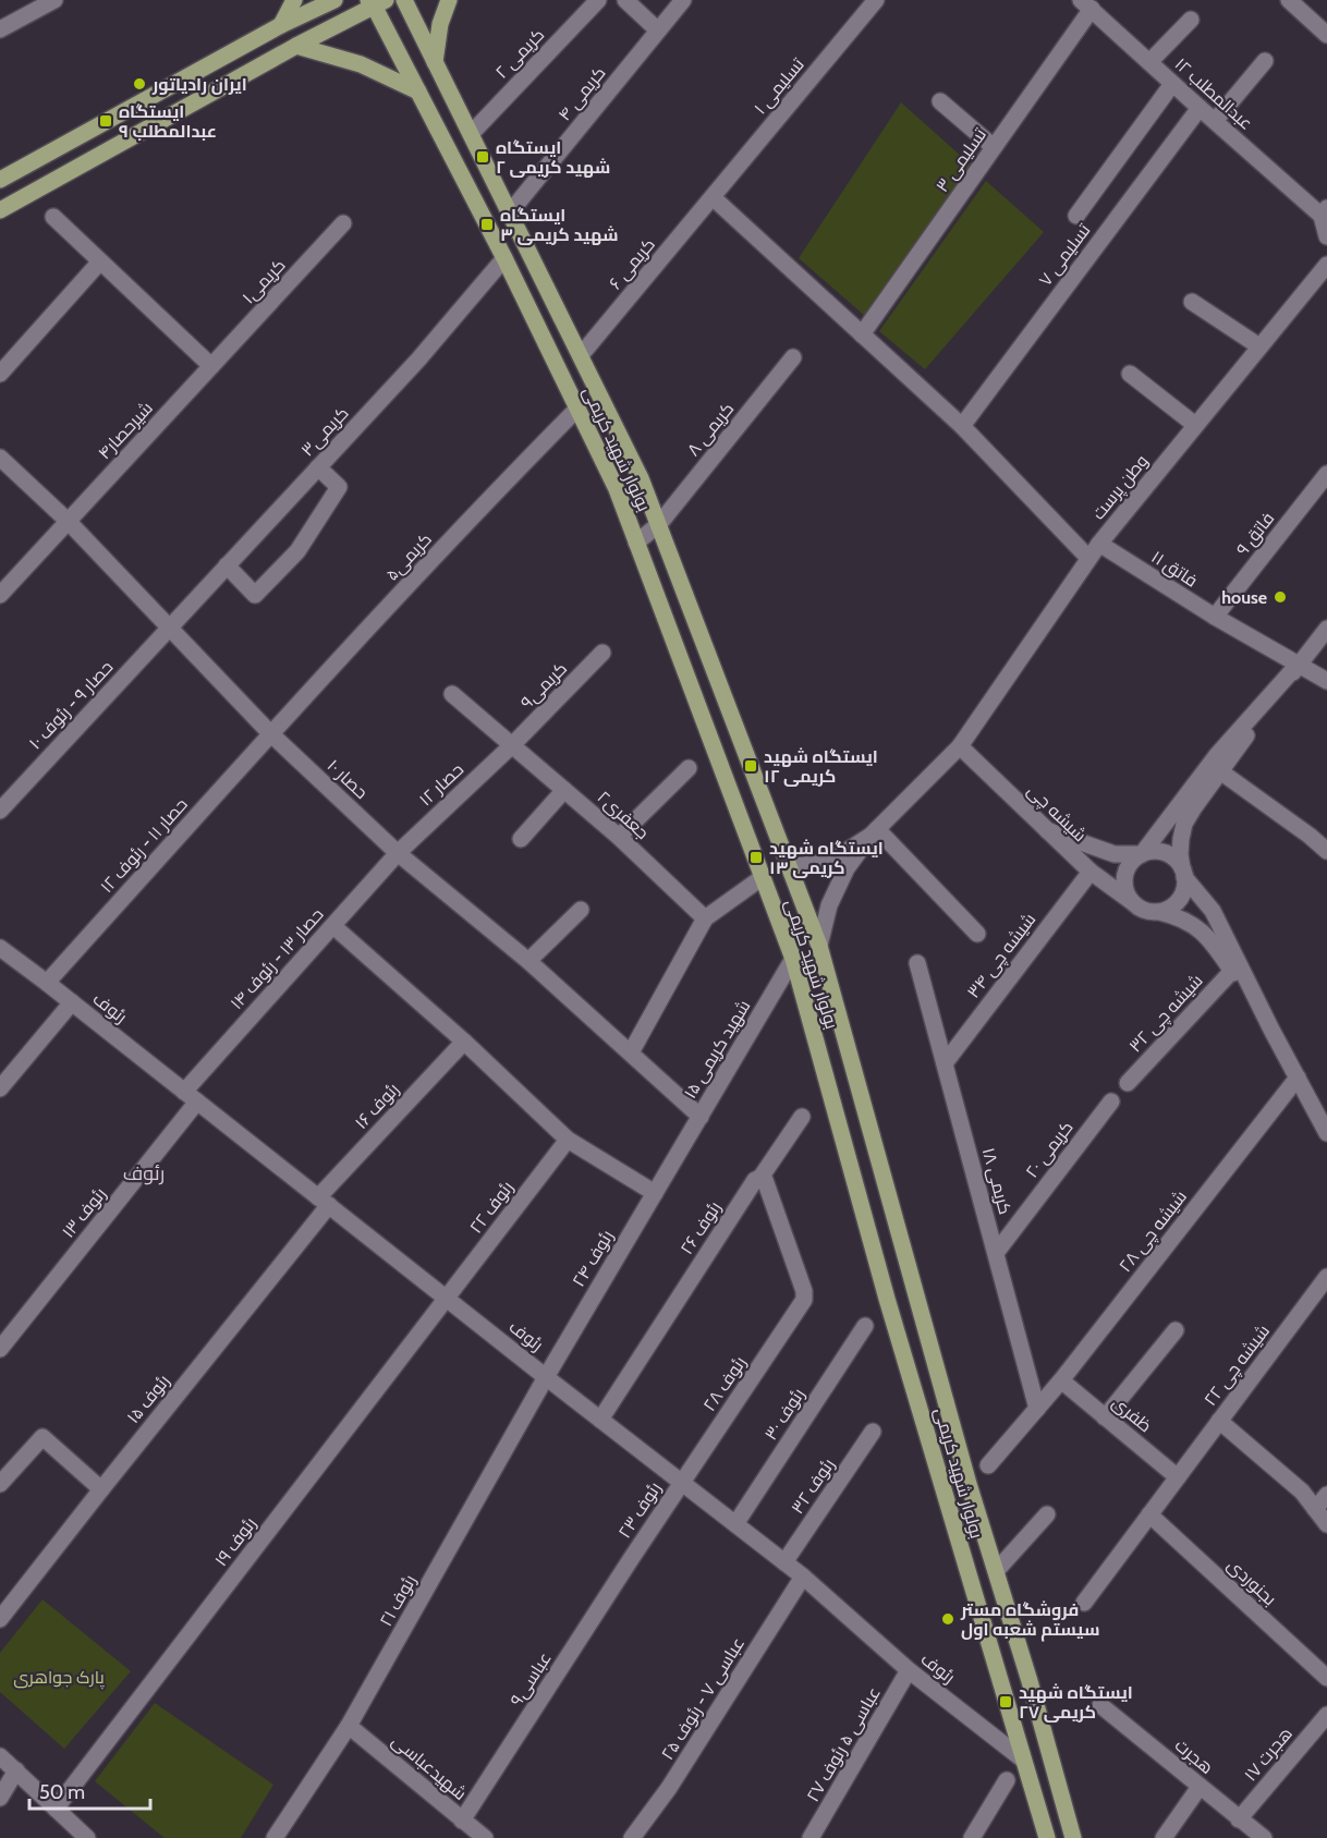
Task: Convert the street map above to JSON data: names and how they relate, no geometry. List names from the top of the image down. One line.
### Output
{"streets":{"main road":["بولوار شهید کریمی"],"street":["کریمی ۲","تسلیمی ۱","کریمی ۴","عبدالمطلب ۱۲","تسلیمی ۳","تسلیمی ۷","کریمی ۶","کریمی۱","کریمی ۸","شیرحصار۴","کریمی۳","وطن پرست","فاتق ۹","کریمی۵","فاتق ۱۱","کریمی۹","حصار ۹ - رئوف ۱۰","حصار ۱۰","حصار ۱۲","شیشه چی","جعفری۲","حصار ۱۱ - رئوف ۱۲","شیشه چی ۳۴","حصار ۱۳ - رئوف ۱۴","رئوف","شیشه چی ۳۲","شهید کریمی ۱۵","رئوف ۱۶","کریمی ۲۰","کریمی ۱۸","رئوف ۲۲","رئوف ۱۳","رئوف ۲۶","شیشه چی ۲۸","رئوف ۲۴","شیشه چی ۲۲","رئوف ۲۸","رئوف ۱۵","رئوف ۳۰","ظفری","رئوف ۳۲","رئوف ۲۳","رئوف ۱۹","بجنوردی","رئوف ۲۱","عباسی۹","عباسی ۷ - رئوف ۲۵","عباسی ۵ رئوف ۲۷","هجرت ۱۷","هجرت","شهیدعباسی"]},"crossings":[["کریمی ۲","بولوار شهید کریمی"],["تسلیمی ۱","کریمی ۶"],["کریمی ۴","بولوار شهید کریمی"],["عبدالمطلب ۱۲","تسلیمی ۳"],["عبدالمطلب ۱۲","تسلیمی ۷"],["کریمی ۶","بولوار شهید کریمی"],["کریمی۱","شیرحصار۴"],["کریمی ۸","بولوار شهید کریمی"],["شیرحصار۴","حصار ۱۰"],["کریمی۳","بولوار شهید کریمی"],["کریمی۳","حصار ۹ - رئوف ۱۰"],["کریمی۳","حصار ۱۰"],["بولوار شهید کریمی","کریمی۵"],["بولوار شهید کریمی","رئوف"],["بولوار شهید کریمی","شهید کریمی ۱۵"],["وطن پرست","فاتق ۱۱"],["وطن پرست","شیشه چی"],["فاتق ۹","فاتق ۱۱"],["کریمی۵","حصار ۱۰"],["کریمی۵","حصار ۱۱ - رئوف ۱۲"],["کریمی۹","حصار ۱۲"],["کریمی۹","جعفری۲"],["حصار ۹ - رئوف ۱۰","حصار ۱۰"],["حصار ۱۰","حصار ۱۲"],["حصار ۱۰","حصار ۱۱ - رئوف ۱۲"],["حصار ۱۰","حصار ۱۳ - رئوف ۱۴"],["حصار ۱۰","شهید کریمی ۱۵"],["حصار ۱۲","جعفری۲"],["حصار ۱۲","حصار ۱۳ - رئوف ۱۴"],["شیشه چی","شیشه چی ۳۴"],["حصار ۱۱ - رئوف ۱۲","رئوف"],["شیشه چی ۳۴","کریمی ۱۸"],["حصار ۱۳ - رئوف ۱۴","رئوف"],["حصار ۱۳ - رئوف ۱۴","رئوف ۱۳"],["رئوف","رئوف ۱۶"],["رئوف","رئوف ۲۲"],["رئوف","رئوف ۱۳"],["رئوف","رئوف ۲۶"],["رئوف","رئوف ۲۴"],["رئوف","رئوف ۲۸"],["رئوف","رئوف ۱۵"],["رئوف","رئوف ۳۰"],["رئوف","رئوف ۳۲"],["رئوف","رئوف ۲۳"],["رئوف","رئوف ۱۹"],["رئوف","رئوف ۲۱"],["رئوف","عباسی ۷ - رئوف ۲۵"],["رئوف","عباسی ۵ رئوف ۲۷"],["شهید کریمی ۱۵","رئوف ۲۴"],["رئوف ۱۶","رئوف ۱۵"],["کریمی ۲۰","کریمی ۱۸"],["کریمی ۱۸","شیشه چی ۲۸"],["رئوف ۲۲","رئوف ۱۹"],["رئوف ۲۶","رئوف ۲۸"],["شیشه چی ۲۸","ظفری"],["رئوف ۲۴","رئوف ۲۱"],["شیشه چی ۲۲","ظفری"],["شیشه چی ۲۲","بجنوردی"],["رئوف ۲۸","رئوف ۲۳"],["رئوف ۲۳","عباسی۹"],["رئوف ۲۱","شهیدعباسی"],["عباسی۹","شهیدعباسی"],["هجرت ۱۷","هجرت"]],"districts":["رئوف"],"parks":["پارک جواهری"],"places":{"other":["ایران رادیاتور","house","فروشگاه مستر سیستم شعبه اول"],"transit":["ایستگاه عبدالمطلب ۹","ایستگاه شهید کریمی ۲","ایستگاه شهید کریمی ۳","ایستگاه شهید کریمی ۱۲","ایستگاه شهید کریمی ۱۳","ایستگاه شهید کریمی ۲۷"]},"scale_bar":"50 m"}
